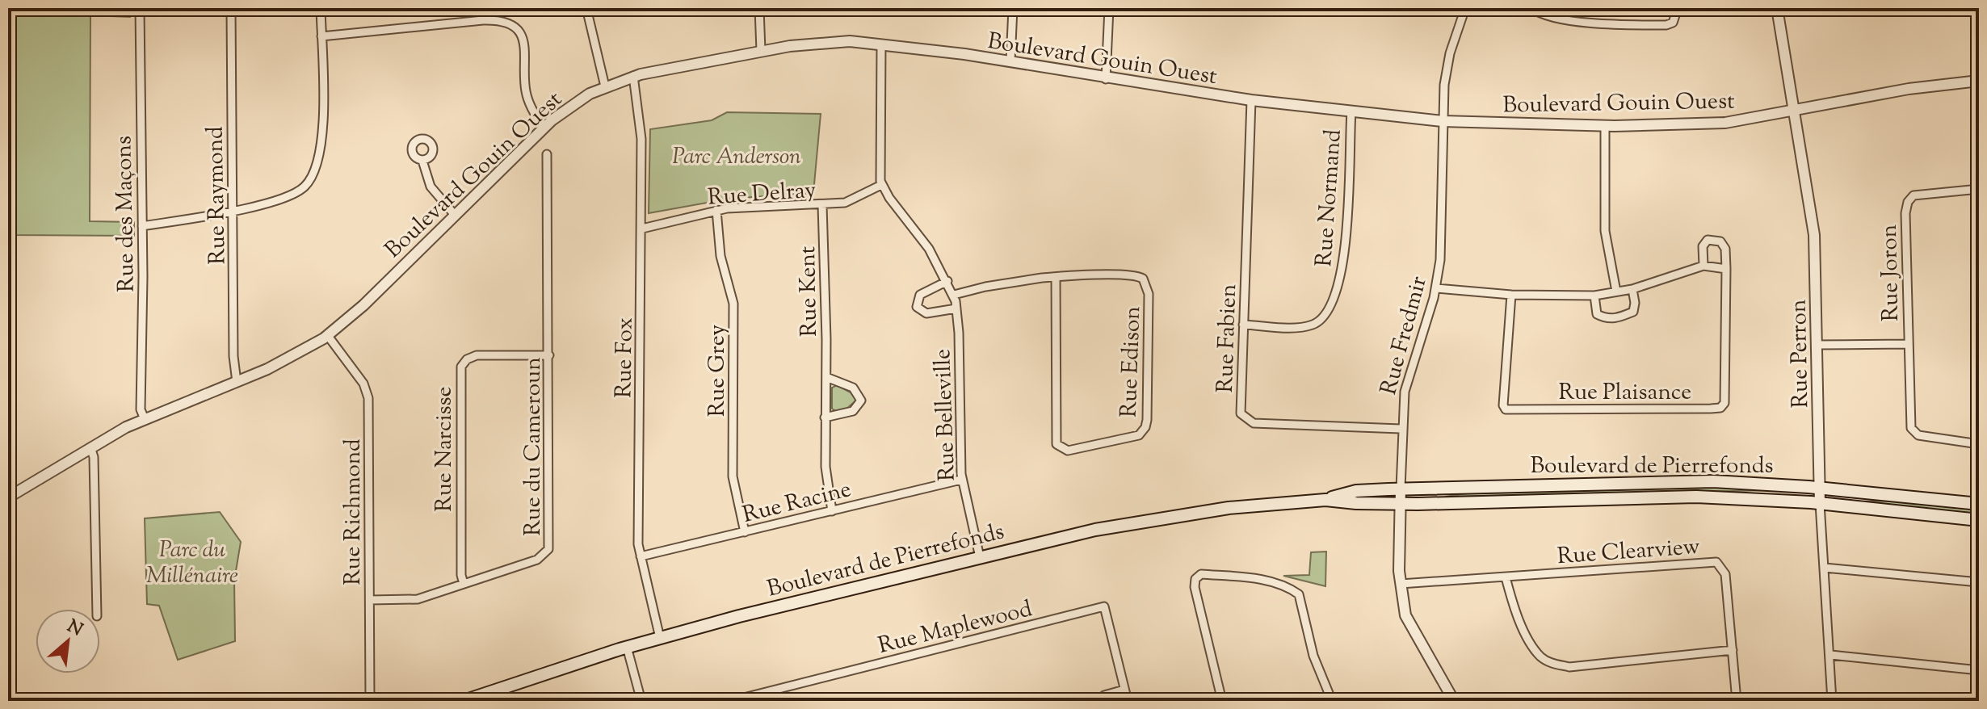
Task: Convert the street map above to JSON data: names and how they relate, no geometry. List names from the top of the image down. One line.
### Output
{"streets":{"main road":["Boulevard de Pierrefonds"],"street":["Boulevard Gouin Ouest","Rue Delray","Rue Raymond","Rue Normand","Rue des Maçons","Rue Joron","Rue Kent","Rue Fredmir","Rue Fabien","Rue Perron","Rue Fox","Rue Edison","Rue Grey","Rue Plaisance","Rue Belleville","Rue du Cameroun","Rue Narcisse","Rue Racine","Rue Richmond","Rue Clearview","Rue Maplewood"]},"crossings":[["Boulevard Gouin Ouest","Rue Raymond"],["Boulevard Gouin Ouest","Rue Normand"],["Boulevard Gouin Ouest","Rue des Maçons"],["Boulevard Gouin Ouest","Rue Fredmir"],["Boulevard Gouin Ouest","Rue Fabien"],["Boulevard Gouin Ouest","Rue Perron"],["Boulevard Gouin Ouest","Rue Fox"],["Boulevard Gouin Ouest","Rue Richmond"],["Rue Delray","Rue Kent"],["Rue Delray","Rue Fox"],["Rue Delray","Rue Grey"],["Rue Delray","Rue Belleville"],["Rue Normand","Rue Fabien"],["Rue Joron","Rue Perron"],["Rue Kent","Rue Racine"],["Rue Fredmir","Rue Fabien"],["Rue Fredmir","Boulevard de Pierrefonds"],["Rue Fredmir","Rue Clearview"],["Rue Perron","Boulevard de Pierrefonds"],["Rue Fox","Boulevard de Pierrefonds"],["Rue Fox","Rue Racine"],["Rue Edison","Rue Belleville"],["Rue Grey","Rue Racine"],["Rue Belleville","Boulevard de Pierrefonds"],["Rue Belleville","Rue Racine"],["Rue du Cameroun","Rue Narcisse"],["Rue du Cameroun","Rue Richmond"]],"parks":["Parc Anderson","Parc du Millénaire"],"north":"top right"}
